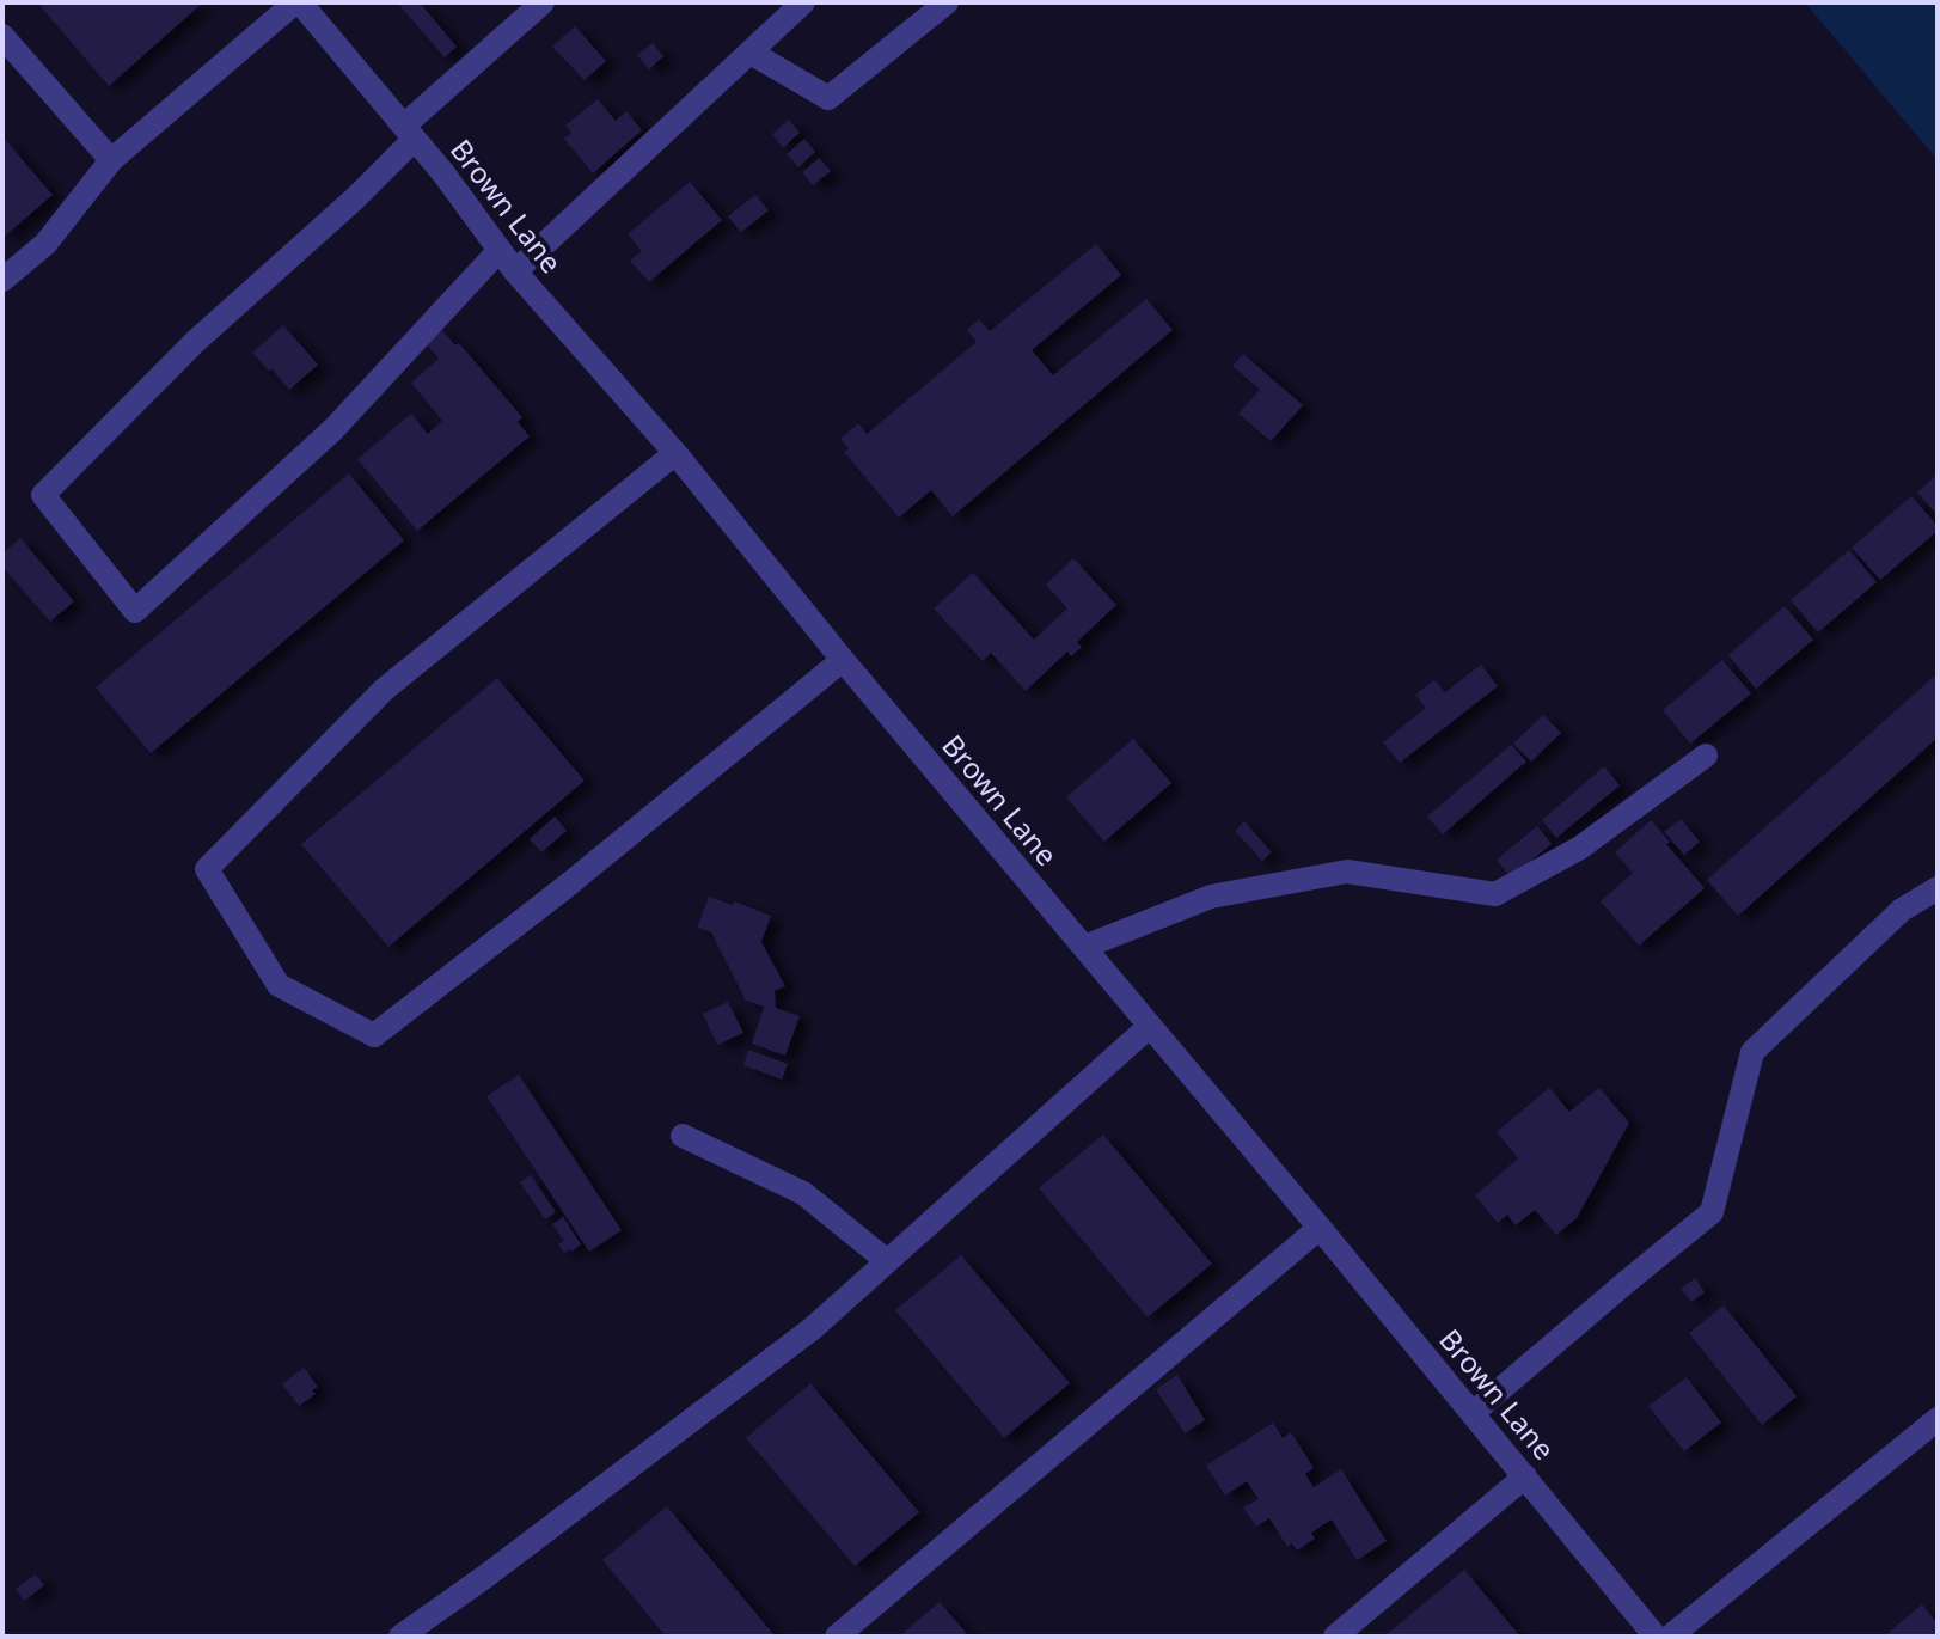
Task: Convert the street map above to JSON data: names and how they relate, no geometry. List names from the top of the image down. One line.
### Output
{"streets":{"street":["Brown Lane"]}}
